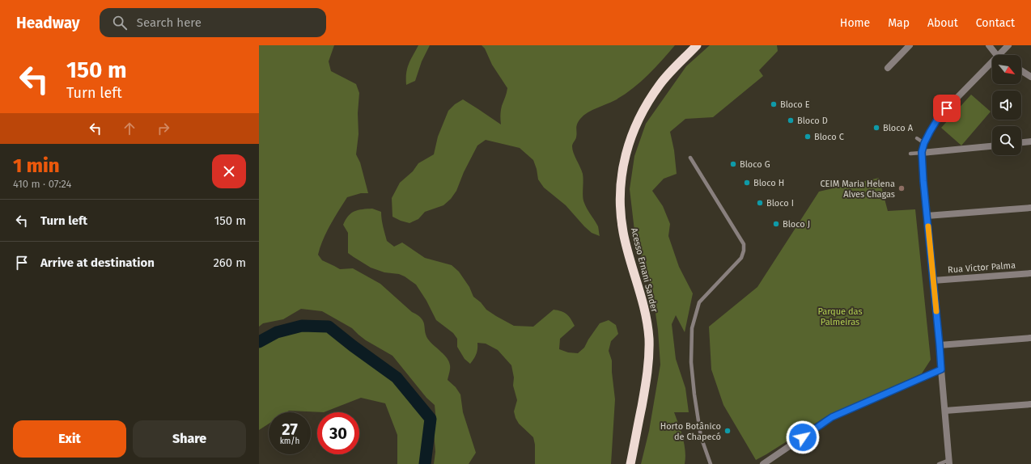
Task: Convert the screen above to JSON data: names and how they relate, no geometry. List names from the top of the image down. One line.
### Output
{"streets":{"highway":["Acesso Ernani Sander"],"street":["Rua Victor Palma"]},"parks":["Parque das Palmeiras"],"places":["Bloco E","Bloco D","Bloco A","Bloco C","Bloco G","Bloco H","CEIM Maria Helena Alves Chagas","Bloco I","Bloco J","Horto Botânico de Chapecó"],"north":"bottom right","page":{"header":"Headway","search":"Search here","nav":["Home","Map","About","Contact"],"turn":["150 m","Turn left"],"heading":["1 min","410 m · 07:24"],"list":[{"name":"Turn left","value":"150 m"},{"name":"Arrive at destination","value":"260 m"}],"speed":"27 km/h","limit":"30","buttons":["Exit","Share"]}}
